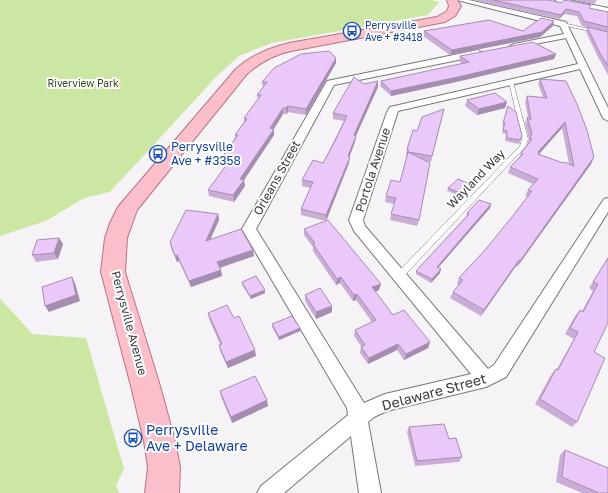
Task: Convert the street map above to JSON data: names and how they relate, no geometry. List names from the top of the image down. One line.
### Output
{"streets":{"main road":["Perrysville Avenue"],"street":["Portola Avenue","Orleans Street","Delaware Street"],"lane":["Wayland Way"]},"crossings":[["Portola Avenue","Wayland Way"],["Portola Avenue","Delaware Street"],["Orleans Street","Delaware Street"]],"parks":["Riverview Park"],"places":{"bus stop":["Perrysville Ave + #3418","Perrysville Ave + #3358","Perrysville Ave + Delaware"]}}
